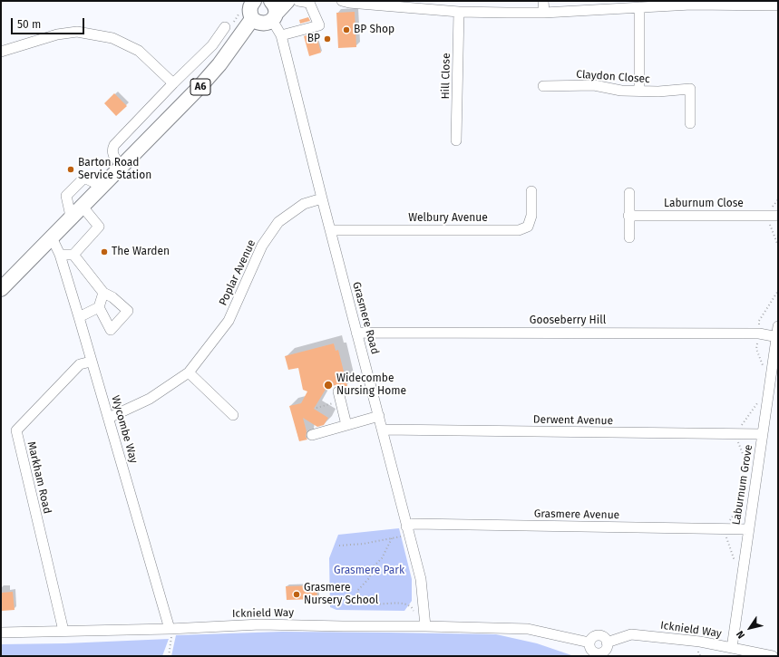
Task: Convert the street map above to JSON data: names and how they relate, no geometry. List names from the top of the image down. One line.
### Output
{"streets":{"highway":["A6"],"street":["Hill Close","Claydon Closec","Laburnum Close","Welbury Avenue","Poplar Avenue","Grasmere Road","Gooseberry Hill","Derwent Avenue","Wycombe Way","Markham Road","Laburnum Grove","Grasmere Avenue","Icknield Way"]},"crossings":[["A6","Wycombe Way"],["Welbury Avenue","Grasmere Road"],["Poplar Avenue","Grasmere Road"],["Poplar Avenue","Wycombe Way"],["Grasmere Road","Gooseberry Hill"],["Grasmere Road","Derwent Avenue"],["Grasmere Road","Grasmere Avenue"],["Grasmere Road","Icknield Way"],["Gooseberry Hill","Laburnum Grove"],["Derwent Avenue","Laburnum Grove"],["Wycombe Way","Markham Road"],["Wycombe Way","Icknield Way"],["Markham Road","Icknield Way"],["Laburnum Grove","Grasmere Avenue"],["Laburnum Grove","Icknield Way"]],"parks":["Grasmere Park"],"places":["BP Shop","BP","Barton Road Service Station","The Warden","Widecombe Nursing Home","Grasmere Nursery School"],"scale_bar":"50 m","north":"bottom left"}
